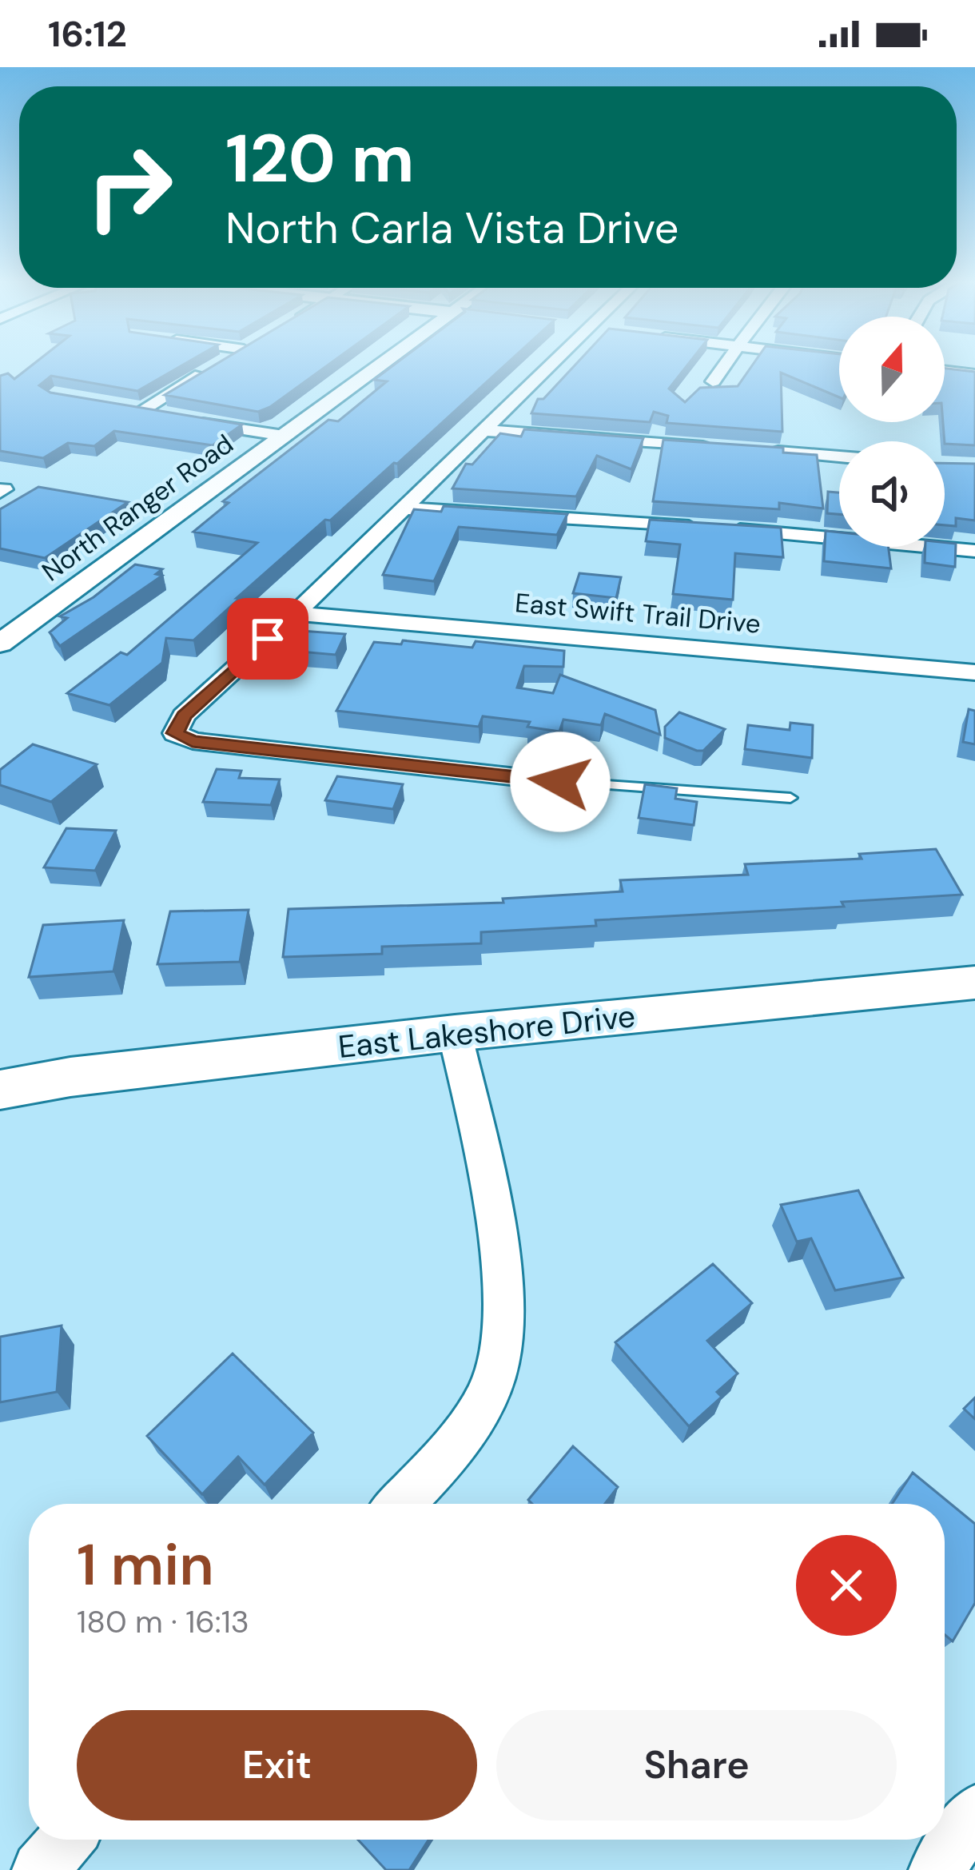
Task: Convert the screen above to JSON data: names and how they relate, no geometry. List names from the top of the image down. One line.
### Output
{"streets":{"main road":["East Lakeshore Drive"],"street":["North Ranger Road","East Swift Trail Drive"]},"north":"top","page":{"status":"16:12","turn":["120 m","North Carla Vista Drive"],"heading":["1 min","180 m · 16:13"],"buttons":["Exit","Share"]}}
